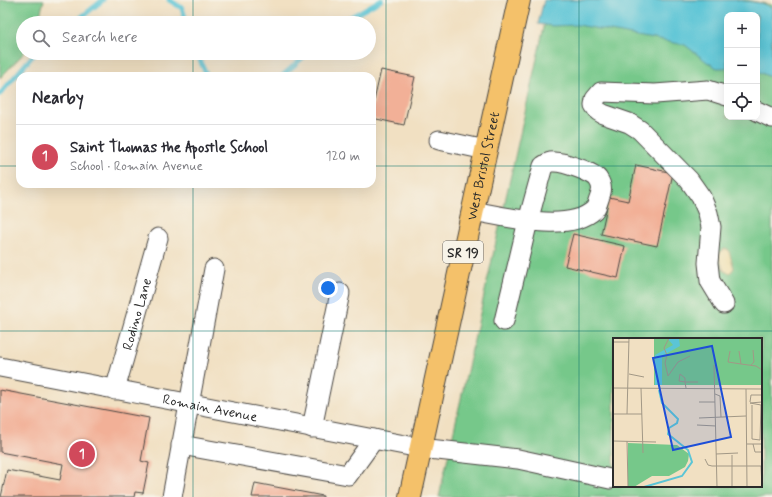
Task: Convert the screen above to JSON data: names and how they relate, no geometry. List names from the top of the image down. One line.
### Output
{"streets":{"main road":["West Bristol Street","SR 19"],"street":["Rodino Lane","Romain Avenue"]},"crossings":[["West Bristol Street","SR 19"],["West Bristol Street","Romain Avenue"],["SR 19","Romain Avenue"],["Rodino Lane","Romain Avenue"]],"page":{"map_buttons":["+","−"],"search":"Search here","heading":"Nearby","list":[{"mark":"1","name":"Saint Thomas the Apostle School","note":"School · Romain Avenue","value":"120 m"}],"pins":"1"}}
